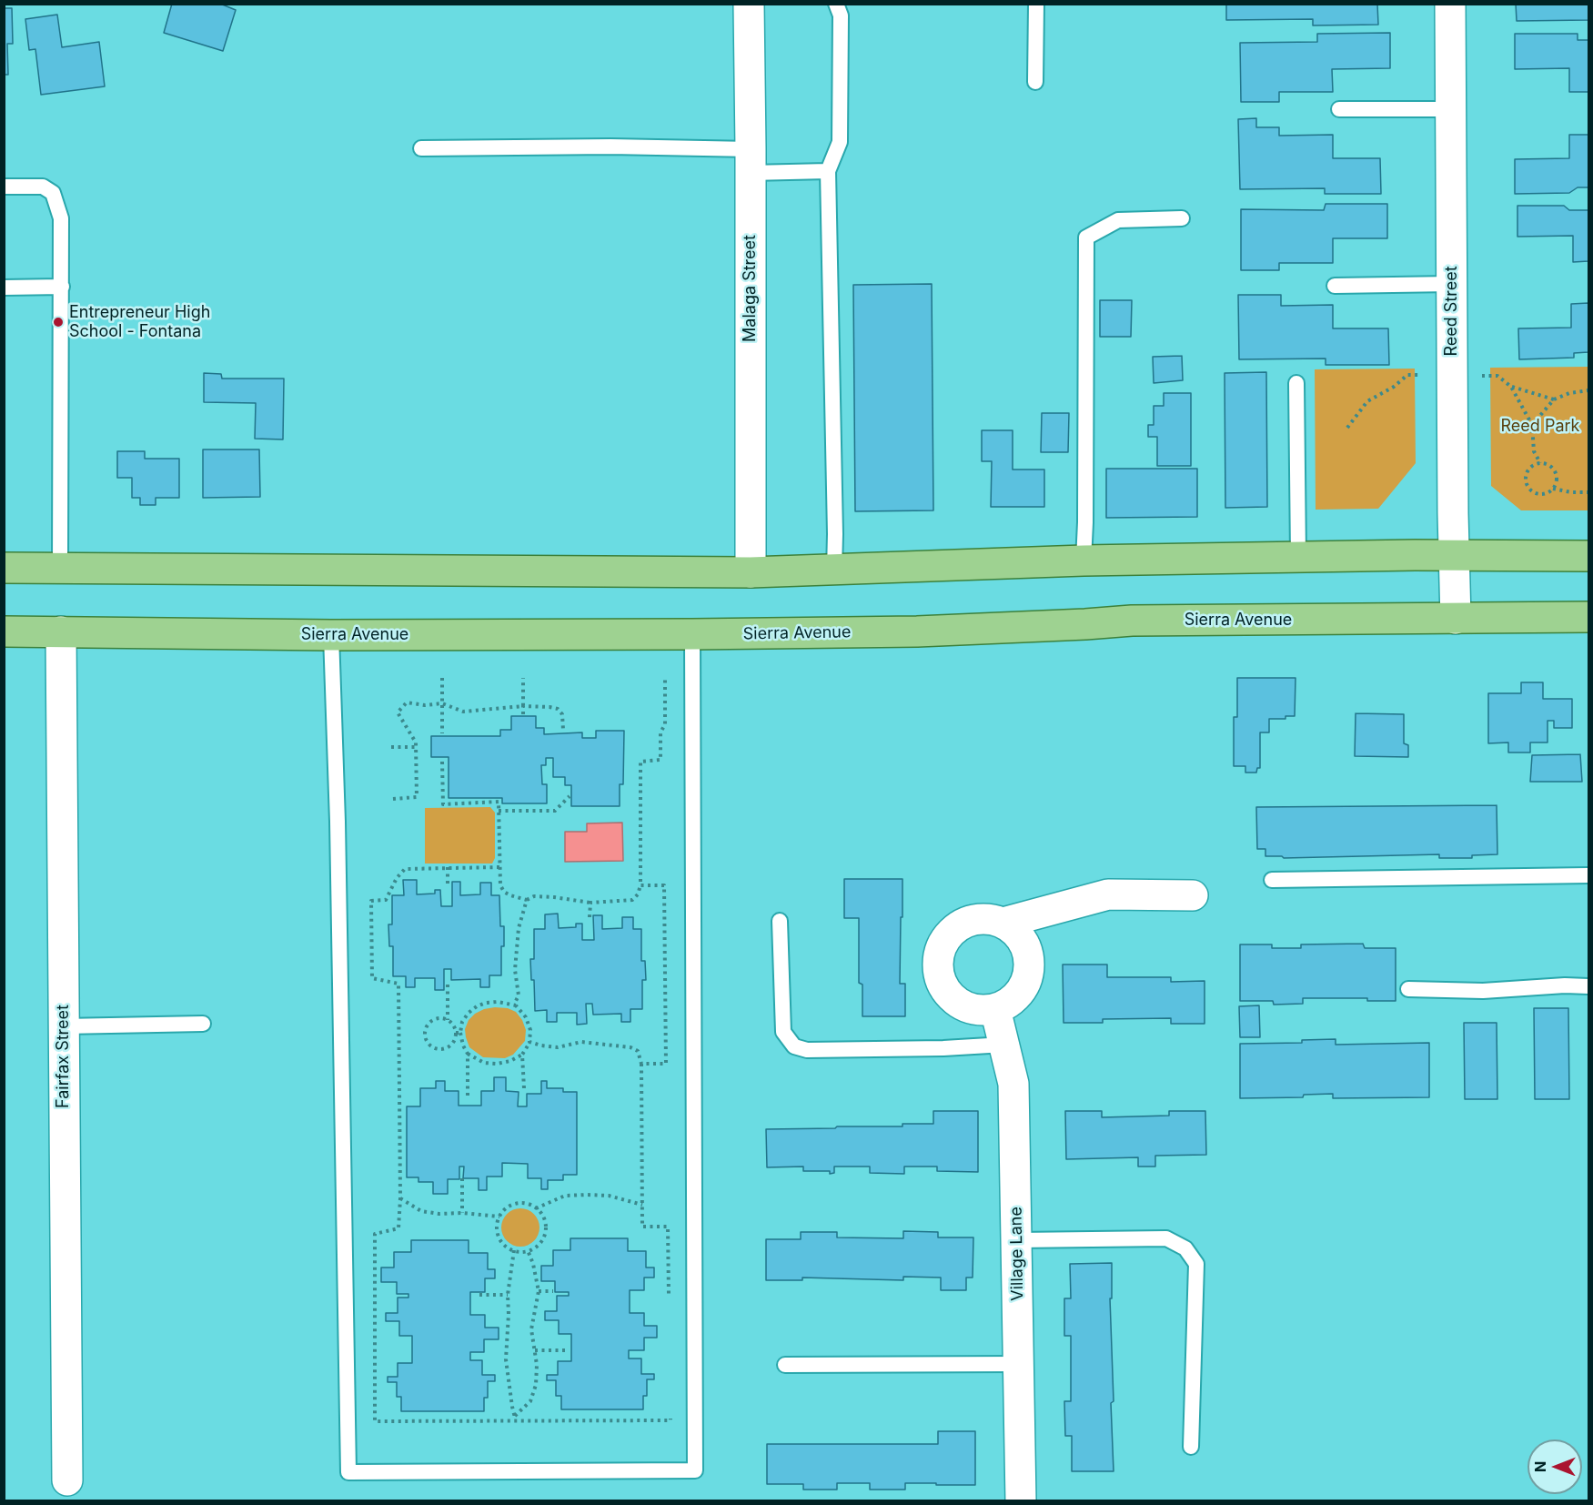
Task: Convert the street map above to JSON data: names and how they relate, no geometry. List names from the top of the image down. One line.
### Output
{"streets":{"main road":["Sierra Avenue"],"street":["Malaga Street","Reed Street","Fairfax Street","Village Lane"]},"crossings":[["Reed Street","Sierra Avenue"],["Sierra Avenue","Fairfax Street"]],"parks":["Reed Park"],"places":["Entrepreneur High School - Fontana"],"north":"left"}
